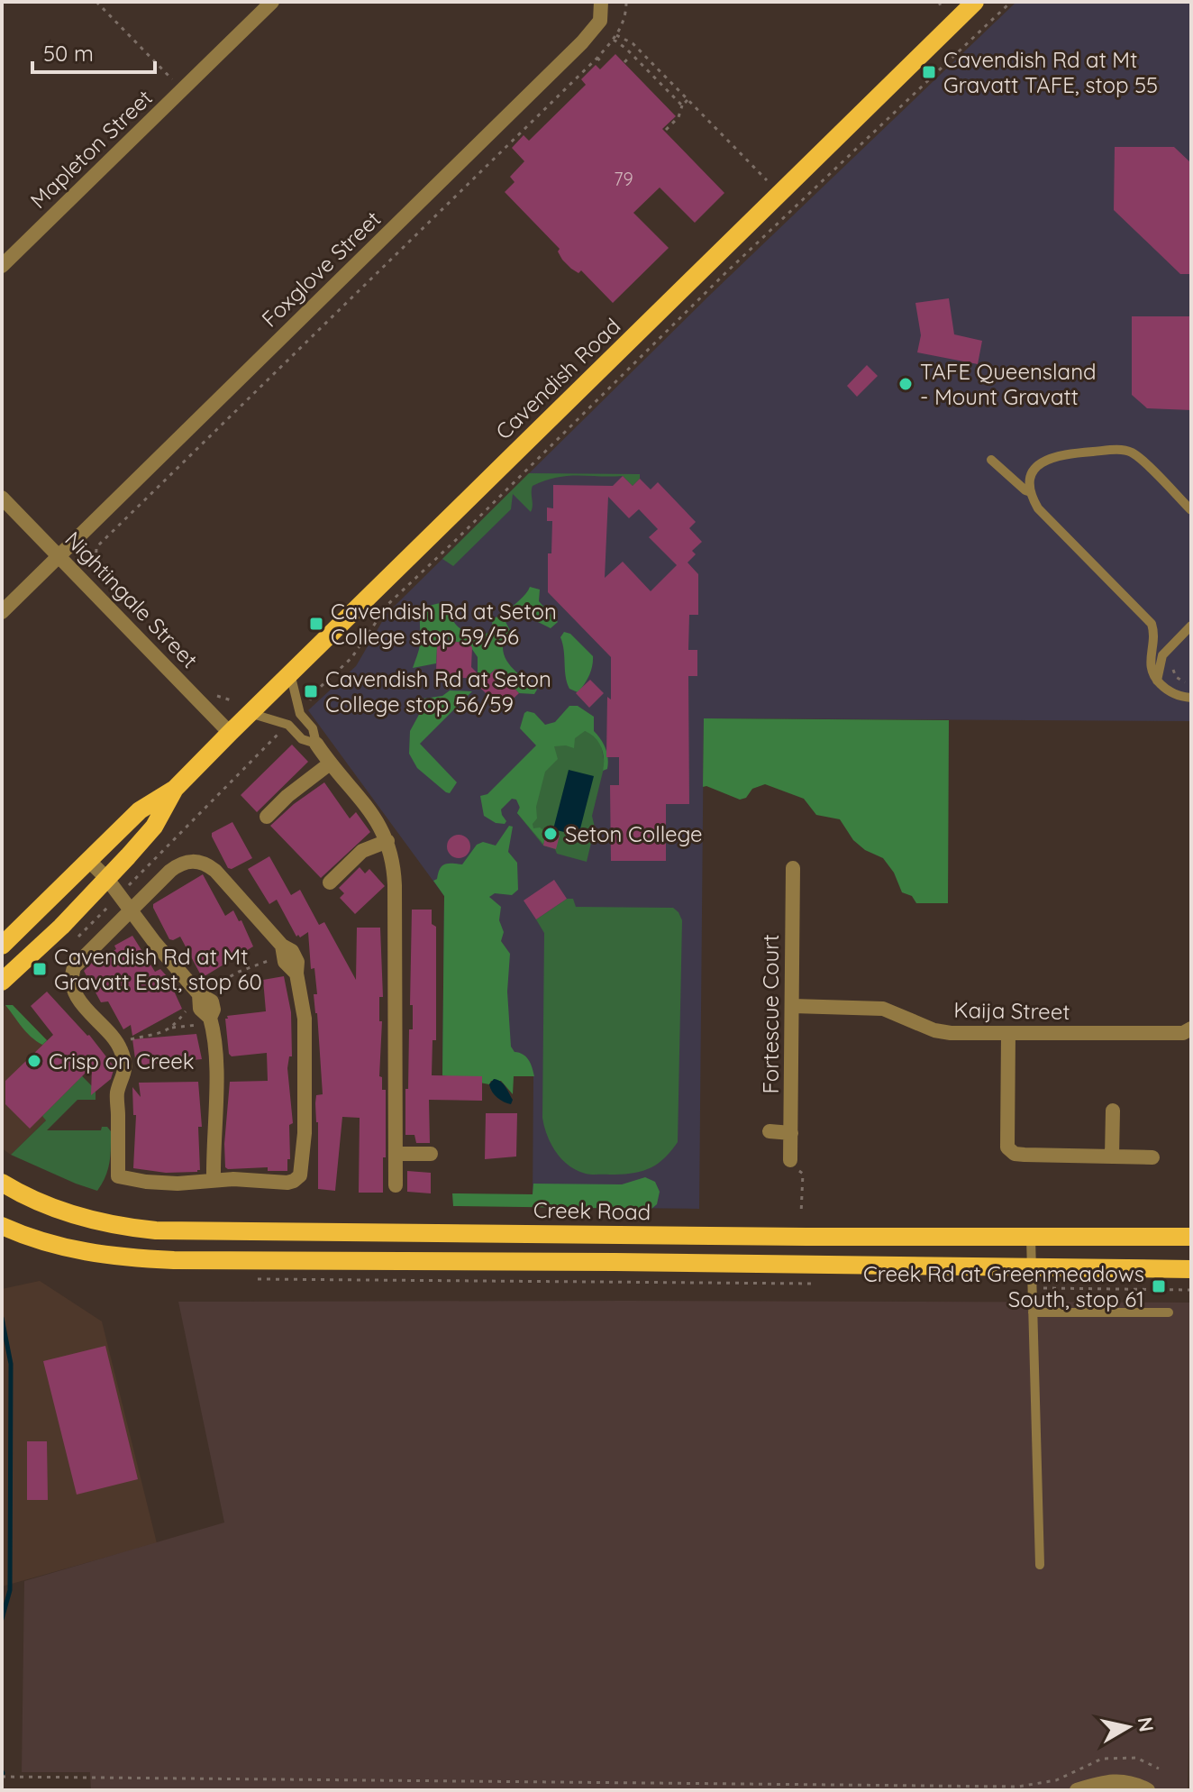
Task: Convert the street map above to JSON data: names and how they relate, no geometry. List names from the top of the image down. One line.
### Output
{"streets":{"main road":["Cavendish Road","Creek Road"],"street":["Mapleton Street","Foxglove Street","Nightingale Street","Kaija Street","Fortescue Court"]},"crossings":[["Foxglove Street","Nightingale Street"],["Cavendish Road","Nightingale Street"],["Kaija Street","Fortescue Court"]],"places":{"transit":["Cavendish Rd at Mt Gravatt TAFE, stop 55","Cavendish Rd at Seton College stop 59/56","Cavendish Rd at Seton College stop 56/59","Cavendish Rd at Mt Gravatt East, stop 60","Creek Rd at Greenmeadows South, stop 61"],"other":["TAFE Queensland - Mount Gravatt","Seton College","Crisp on Creek"]},"house_numbers":["79"],"scale_bar":"50 m","north":"right"}
